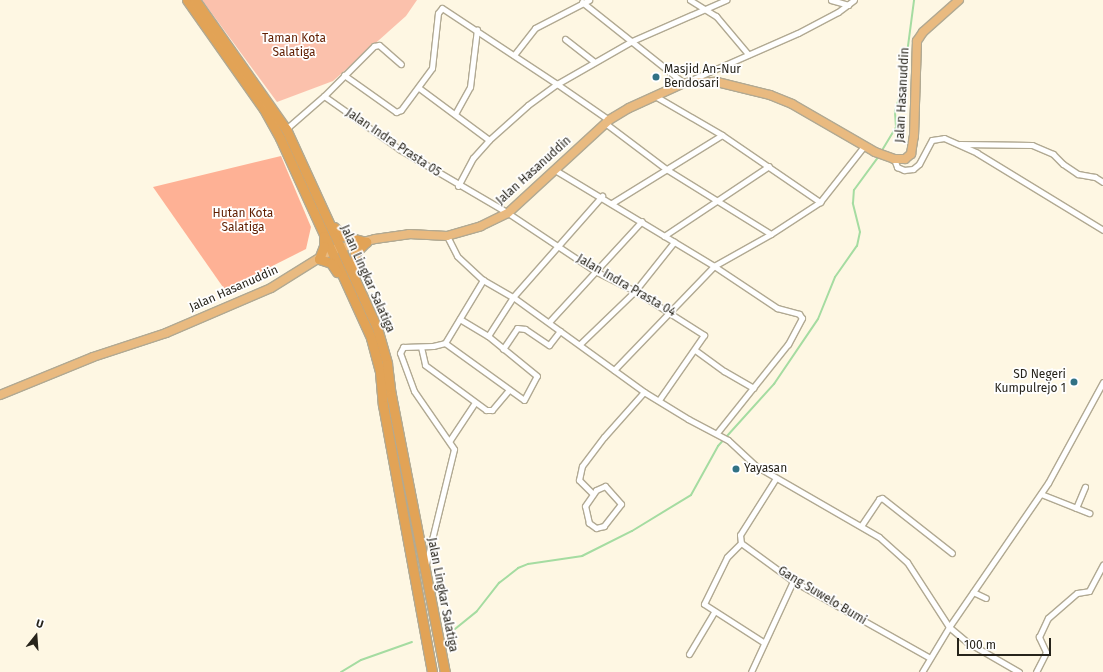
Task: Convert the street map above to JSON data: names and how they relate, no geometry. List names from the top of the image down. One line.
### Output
{"streets":{"highway":["Jalan Lingkar Salatiga"],"main road":["Jalan Hasanuddin"],"street":["Jalan Indra Prasta 05","Jalan Indra Prasta 04","Gang Suwelo Bumi"]},"crossings":[["Jalan Hasanuddin","Jalan Indra Prasta 05"],["Jalan Hasanuddin","Jalan Lingkar Salatiga"],["Jalan Hasanuddin","Jalan Indra Prasta 04"],["Jalan Indra Prasta 05","Jalan Indra Prasta 04"]],"parks":["Taman Kota Salatiga","Hutan Kota Salatiga"],"places":["Masjid An-Nur Bendosari","SD Negeri Kumpulrejo 1","Yayasan"],"scale_bar":"100 m","north":"top"}
